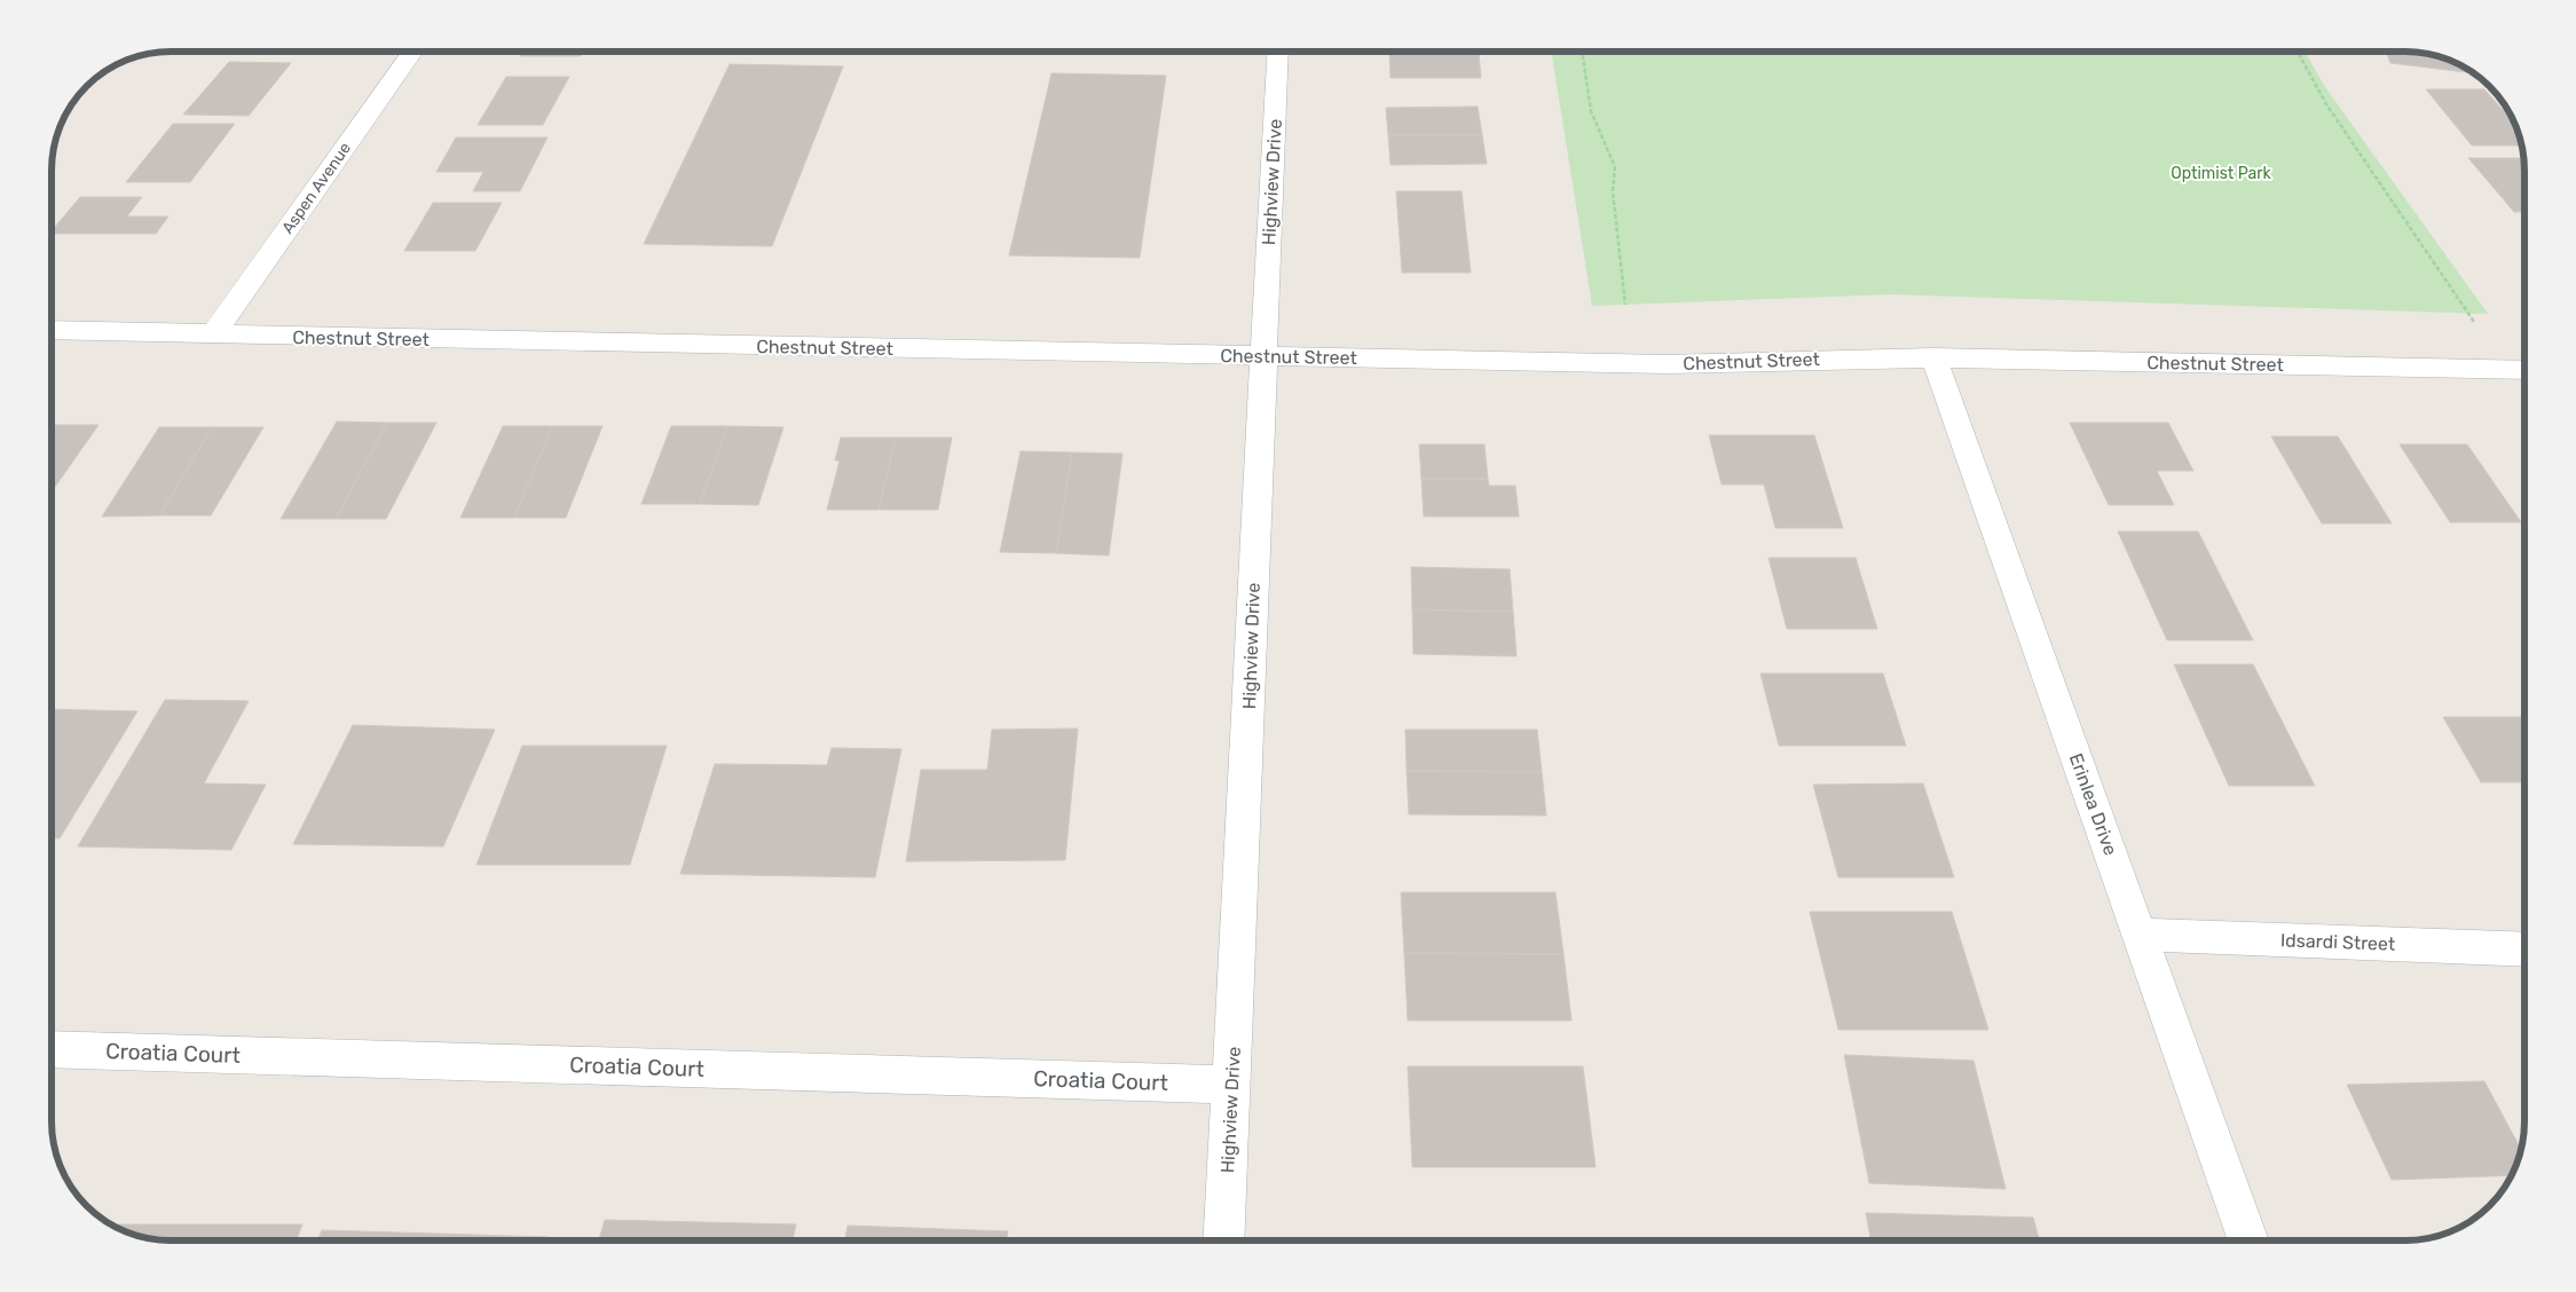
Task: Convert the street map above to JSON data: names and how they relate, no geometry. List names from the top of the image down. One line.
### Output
{"streets":{"street":["Highview Drive","Aspen Avenue","Chestnut Street","Erinlea Drive","Idsardi Street","Croatia Court"]},"crossings":[["Highview Drive","Chestnut Street"],["Highview Drive","Croatia Court"],["Aspen Avenue","Chestnut Street"],["Chestnut Street","Erinlea Drive"],["Erinlea Drive","Idsardi Street"]],"parks":["Optimist Park"]}
